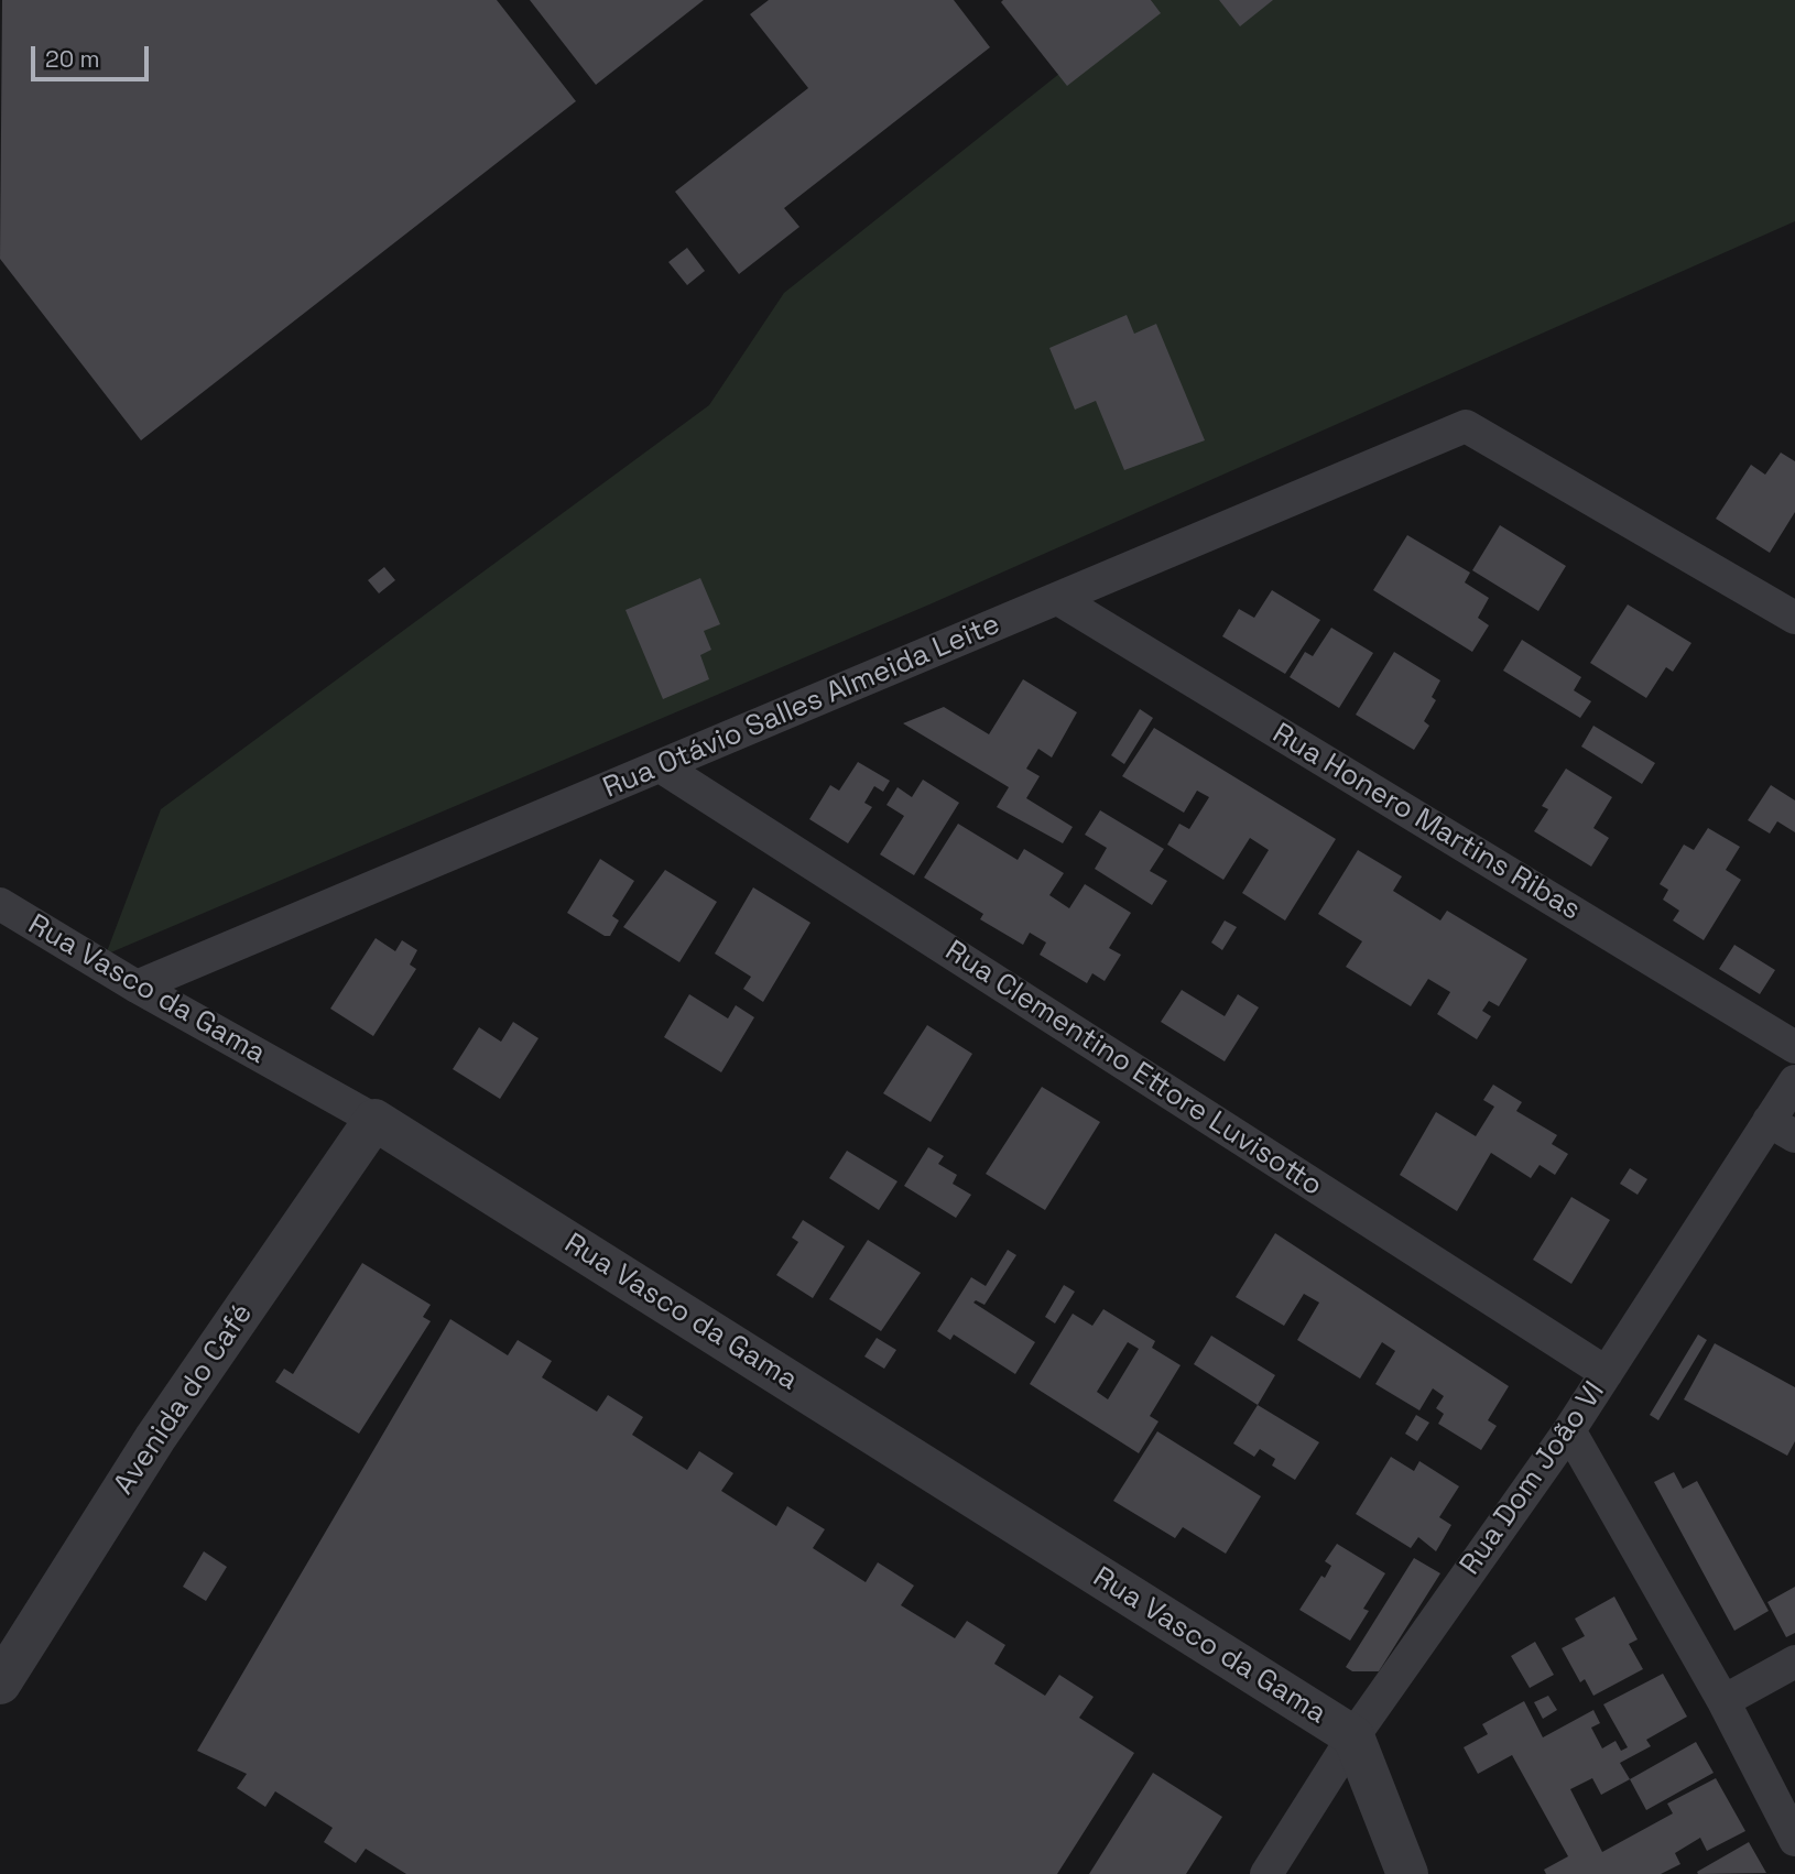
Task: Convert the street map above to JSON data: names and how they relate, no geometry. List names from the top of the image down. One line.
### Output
{"streets":{"street":["Rua Otávio Salles Almeida Leite","Rua Honero Martins Ribas","Rua Vasco da Gama","Rua Clementino Ettore Luvisotto","Avenida do Café","Rua Dom João VI"]},"crossings":[["Rua Otávio Salles Almeida Leite","Rua Honero Martins Ribas"],["Rua Otávio Salles Almeida Leite","Rua Vasco da Gama"],["Rua Otávio Salles Almeida Leite","Rua Clementino Ettore Luvisotto"],["Rua Vasco da Gama","Avenida do Café"],["Rua Vasco da Gama","Rua Dom João VI"],["Rua Clementino Ettore Luvisotto","Rua Dom João VI"]],"scale_bar":"20 m"}
